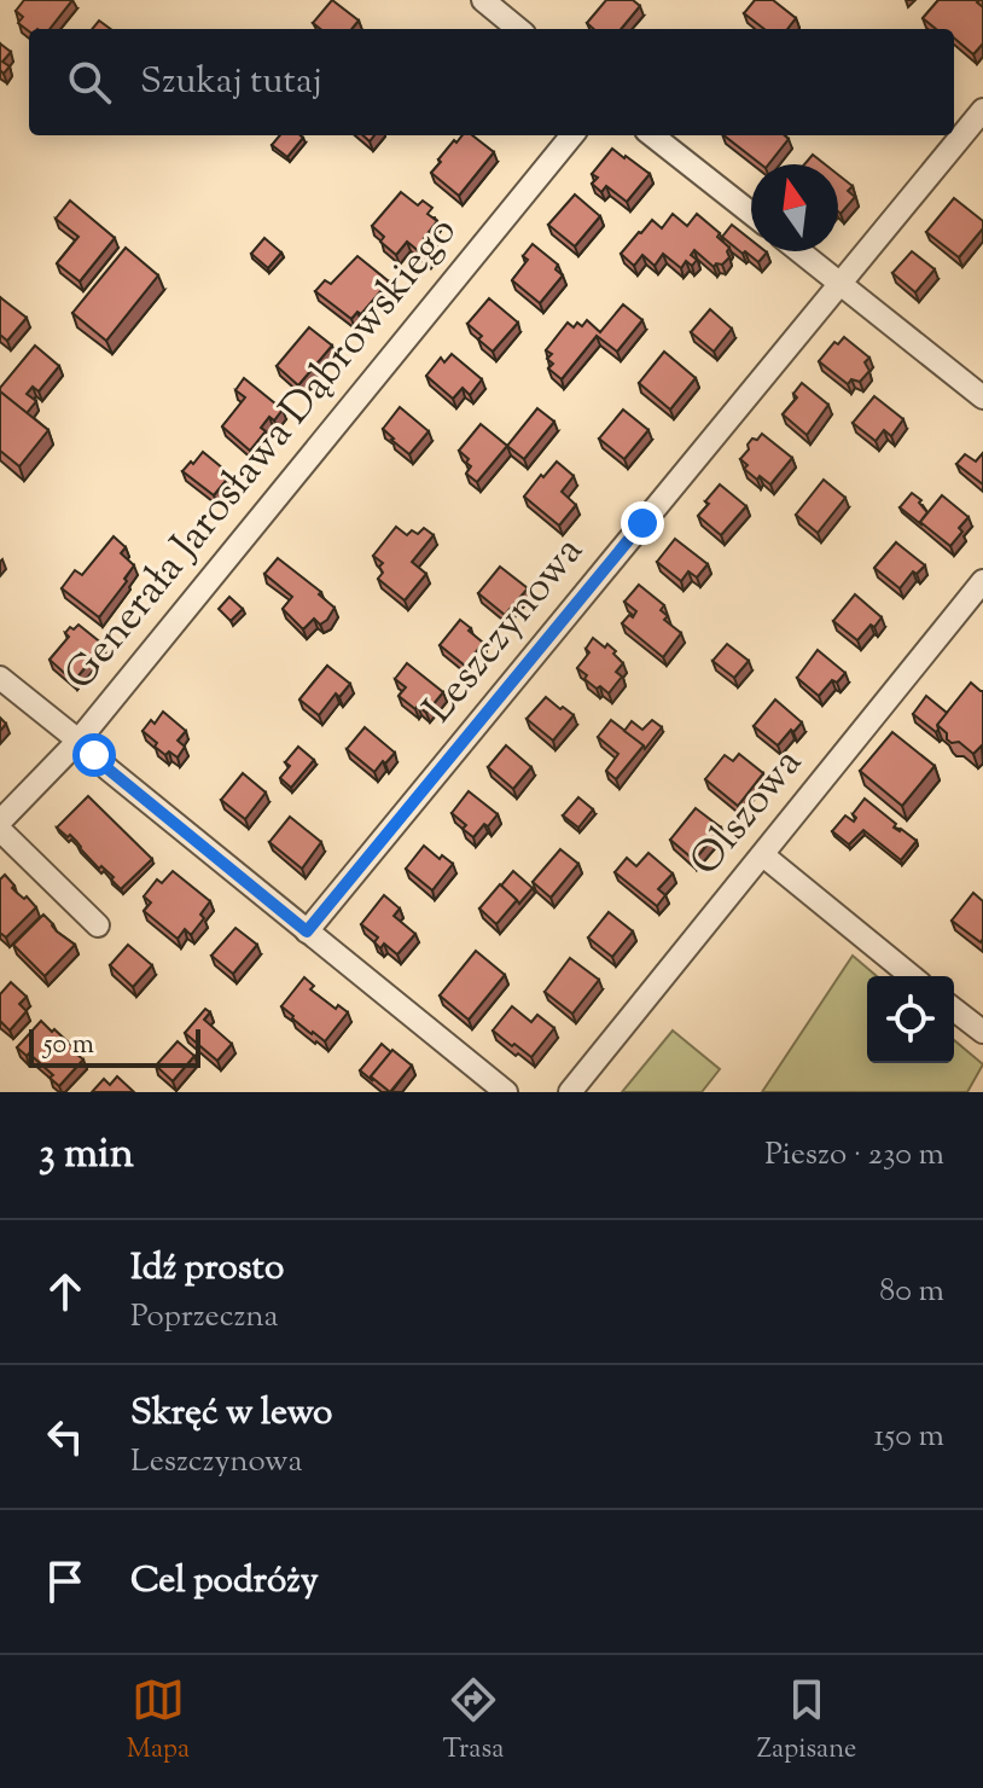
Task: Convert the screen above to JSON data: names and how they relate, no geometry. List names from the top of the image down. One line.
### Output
{"streets":{"street":["Generała Jarosława Dąbrowskiego","Leszczynowa","Olszowa"]},"scale_bar":"50 m","north":"top","page":{"search":"Szukaj tutaj","scale":"50 m","heading":["3 min","Pieszo · 230 m"],"list":[["Idź prosto","Poprzeczna","80 m"],["Skręć w lewo","Leszczynowa","150 m"],"Cel podróży"],"nav":["Mapa","Trasa","Zapisane"]}}
